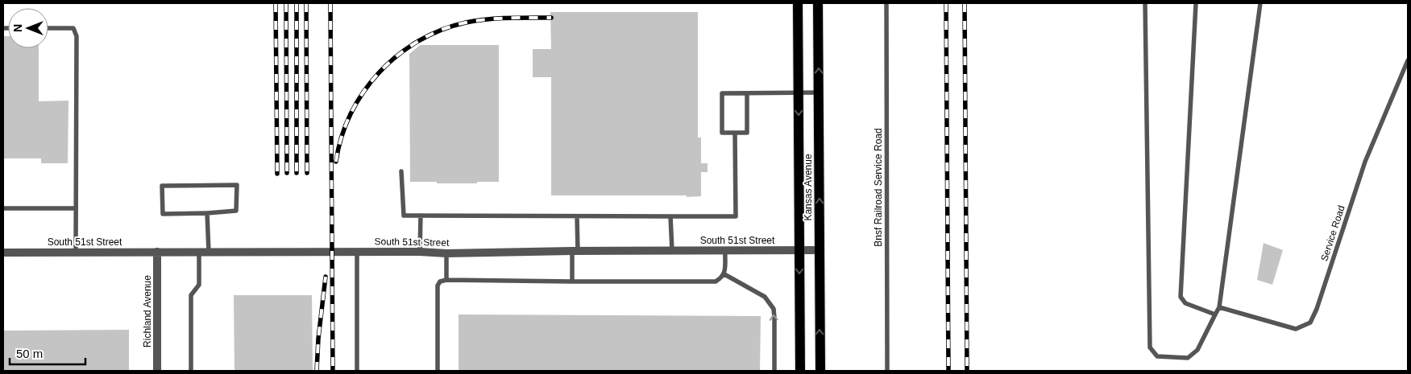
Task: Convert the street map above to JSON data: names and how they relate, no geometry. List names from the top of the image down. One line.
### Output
{"streets":{"main road":["Kansas Avenue"],"street":["South 51st Street","Richland Avenue"],"lane":["Bnsf Railroad Service Road","Service Road"]},"crossings":[["Kansas Avenue","South 51st Street"],["South 51st Street","Richland Avenue"]],"scale_bar":"50 m","north":"left"}
